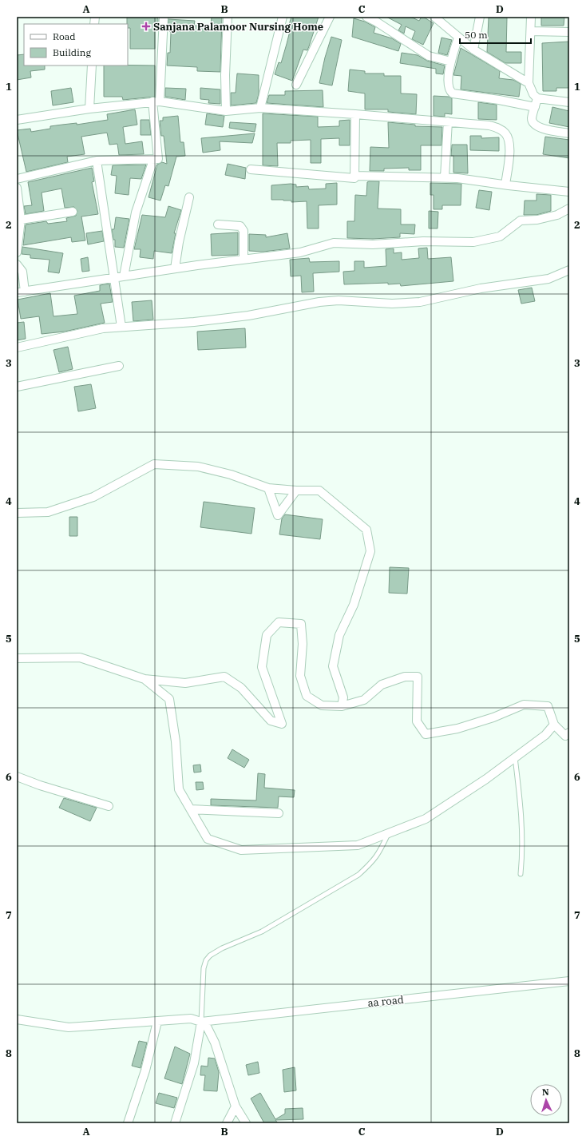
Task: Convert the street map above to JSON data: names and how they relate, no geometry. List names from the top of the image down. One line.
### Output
{"streets":{"street":["aa road"]},"places":{"health":["Sanjana Palamoor Nursing Home"]},"legend":["Road","Building"],"scale_bar":"50 m","north":"top","grid":{"columns":["A","B","C","D"],"rows":["1","2","3","4","5","6","7","8"]}}
